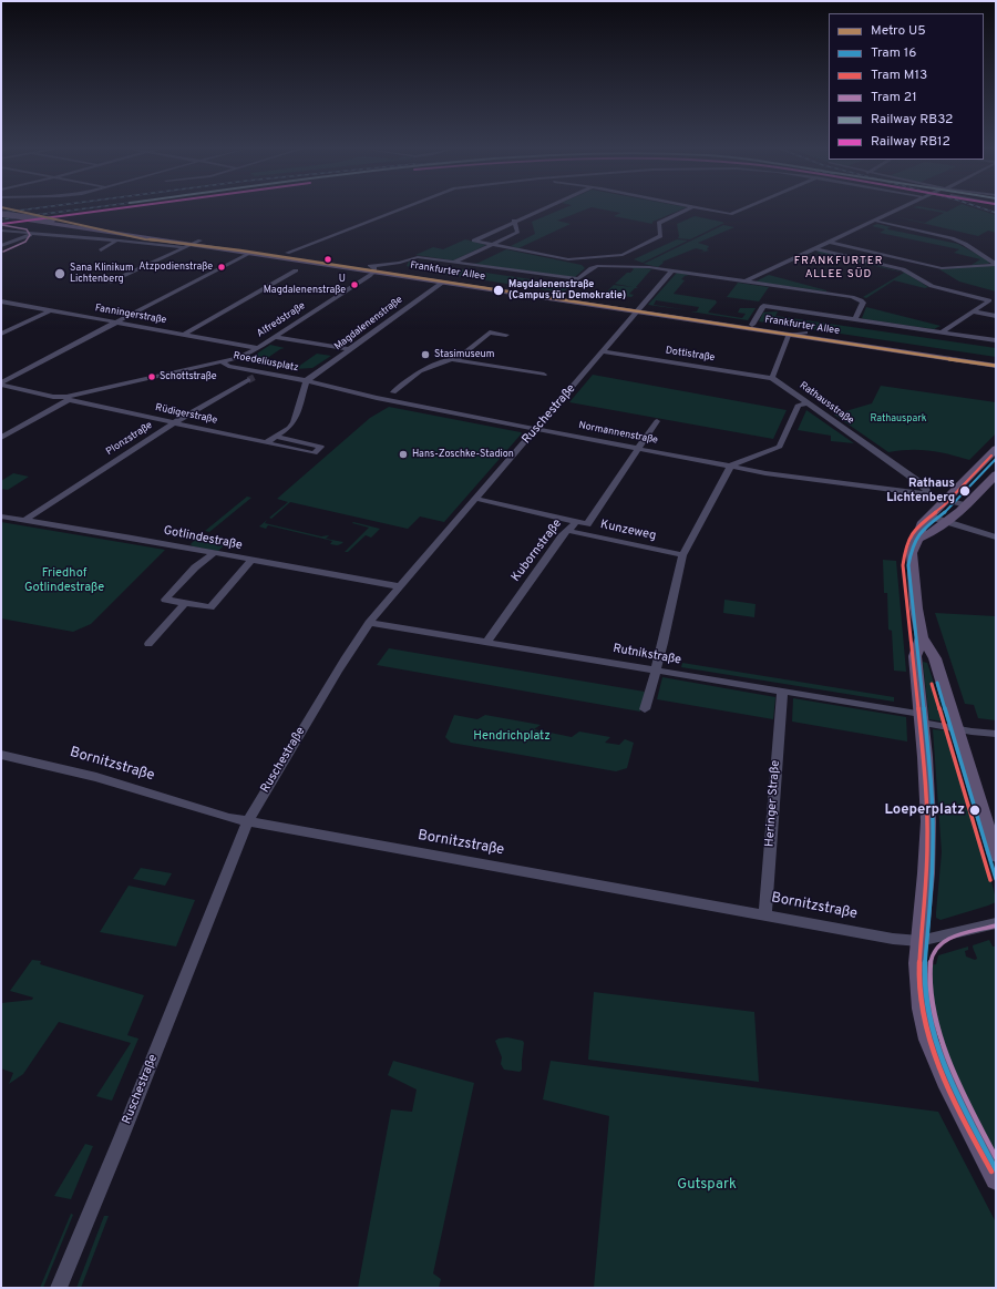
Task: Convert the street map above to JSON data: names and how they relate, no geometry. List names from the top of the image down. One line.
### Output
{"streets":{"main road":["Frankfurter Allee"],"street":["Fanningerstraße","Alfredstraße","Magdalenenstraße","Dottistraße","Roedeliusplatz","Rathausstraße","Rüdigerstraße","Ruschestraße","Normannenstraße","Plonzstraße","Kunzeweg","Gotlindestraße","Kubornstraße","Rutnikstraße","Bornitzstraße","Heringer Straße"]},"crossings":[["Frankfurter Allee","Alfredstraße"],["Frankfurter Allee","Magdalenenstraße"],["Frankfurter Allee","Ruschestraße"],["Fanningerstraße","Alfredstraße"],["Magdalenenstraße","Roedeliusplatz"],["Magdalenenstraße","Normannenstraße"],["Dottistraße","Rathausstraße"],["Dottistraße","Ruschestraße"],["Roedeliusplatz","Normannenstraße"],["Roedeliusplatz","Plonzstraße"],["Rathausstraße","Normannenstraße"],["Rüdigerstraße","Plonzstraße"],["Ruschestraße","Normannenstraße"],["Ruschestraße","Kunzeweg"],["Ruschestraße","Gotlindestraße"],["Ruschestraße","Rutnikstraße"],["Ruschestraße","Bornitzstraße"],["Normannenstraße","Kubornstraße"],["Plonzstraße","Gotlindestraße"],["Kunzeweg","Kubornstraße"],["Kubornstraße","Rutnikstraße"],["Rutnikstraße","Heringer Straße"],["Bornitzstraße","Heringer Straße"]],"districts":["FRANKFURTER ALLEE SÜD"],"parks":["Rathauspark","Friedhof Gotlindestraße","Hendrichplatz","Gutspark"],"places":["Atzpodienstraße","Sana Klinikum Lichtenberg","U Magdalenenstraße","Magdalenenstraße (Campus für Demokratie)","Stasimuseum","Schottstraße","Hans-Zoschke-Stadion","Rathaus Lichtenberg","Loeperplatz"],"lines":["metro line U5","rail line RB12","tram line 21","tram line M13","tram line 16"],"legend":["Metro U5","Tram 16","Tram M13","Tram 21","Railway RB32","Railway RB12"]}
